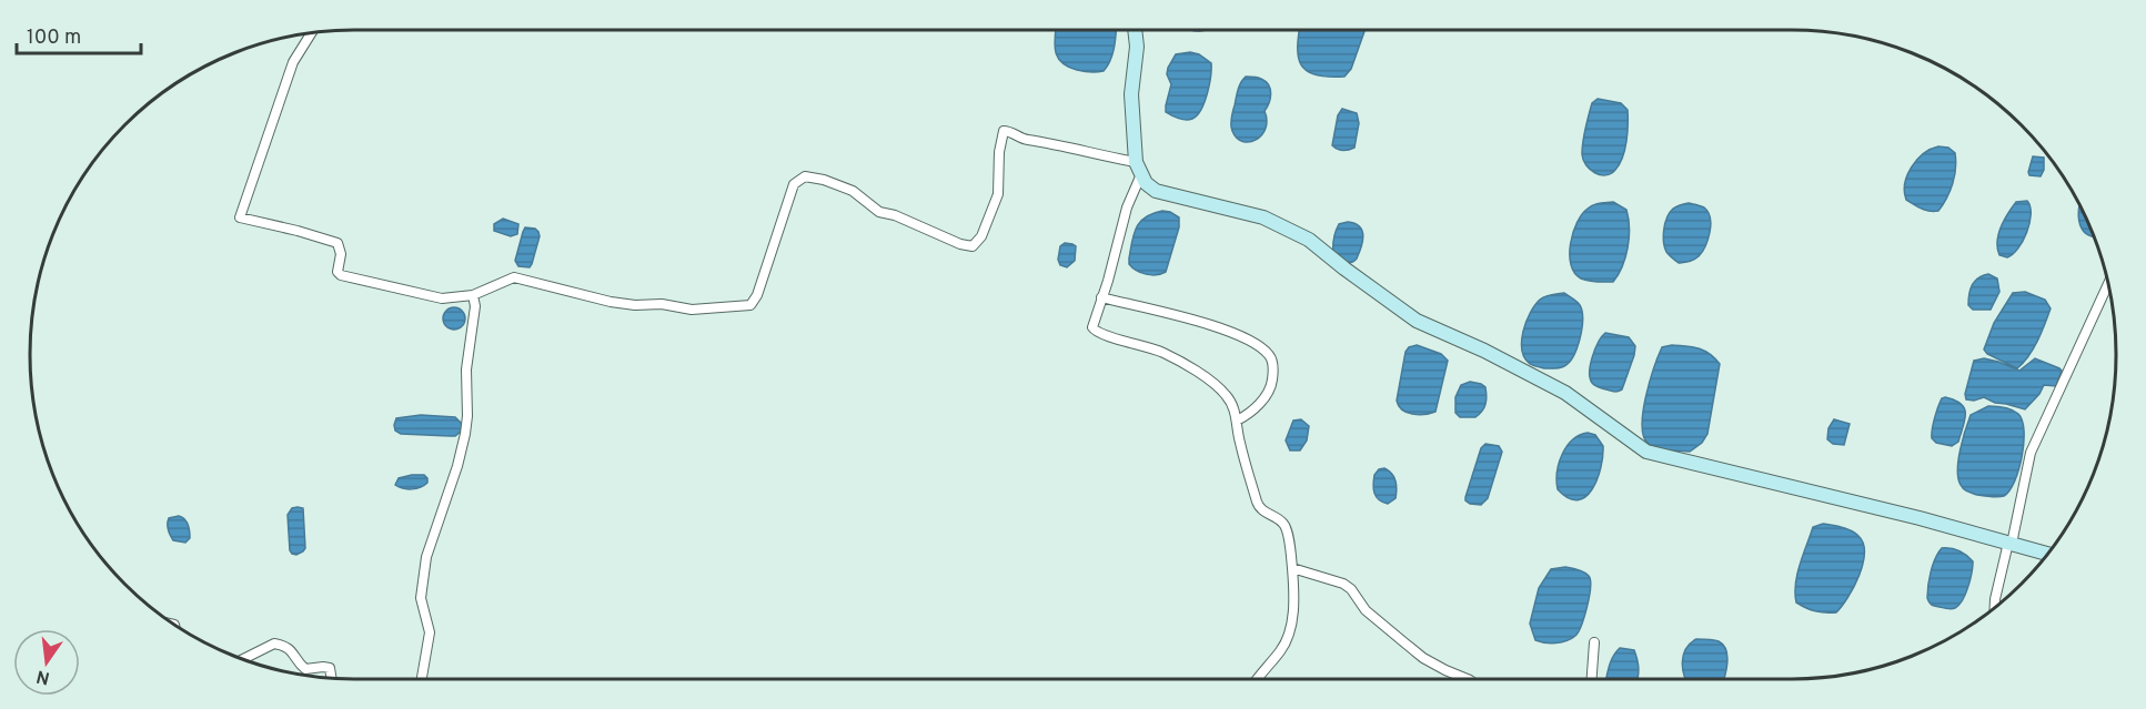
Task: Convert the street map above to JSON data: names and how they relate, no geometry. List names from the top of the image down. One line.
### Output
{"scale_bar":"100 m","north":"bottom"}
